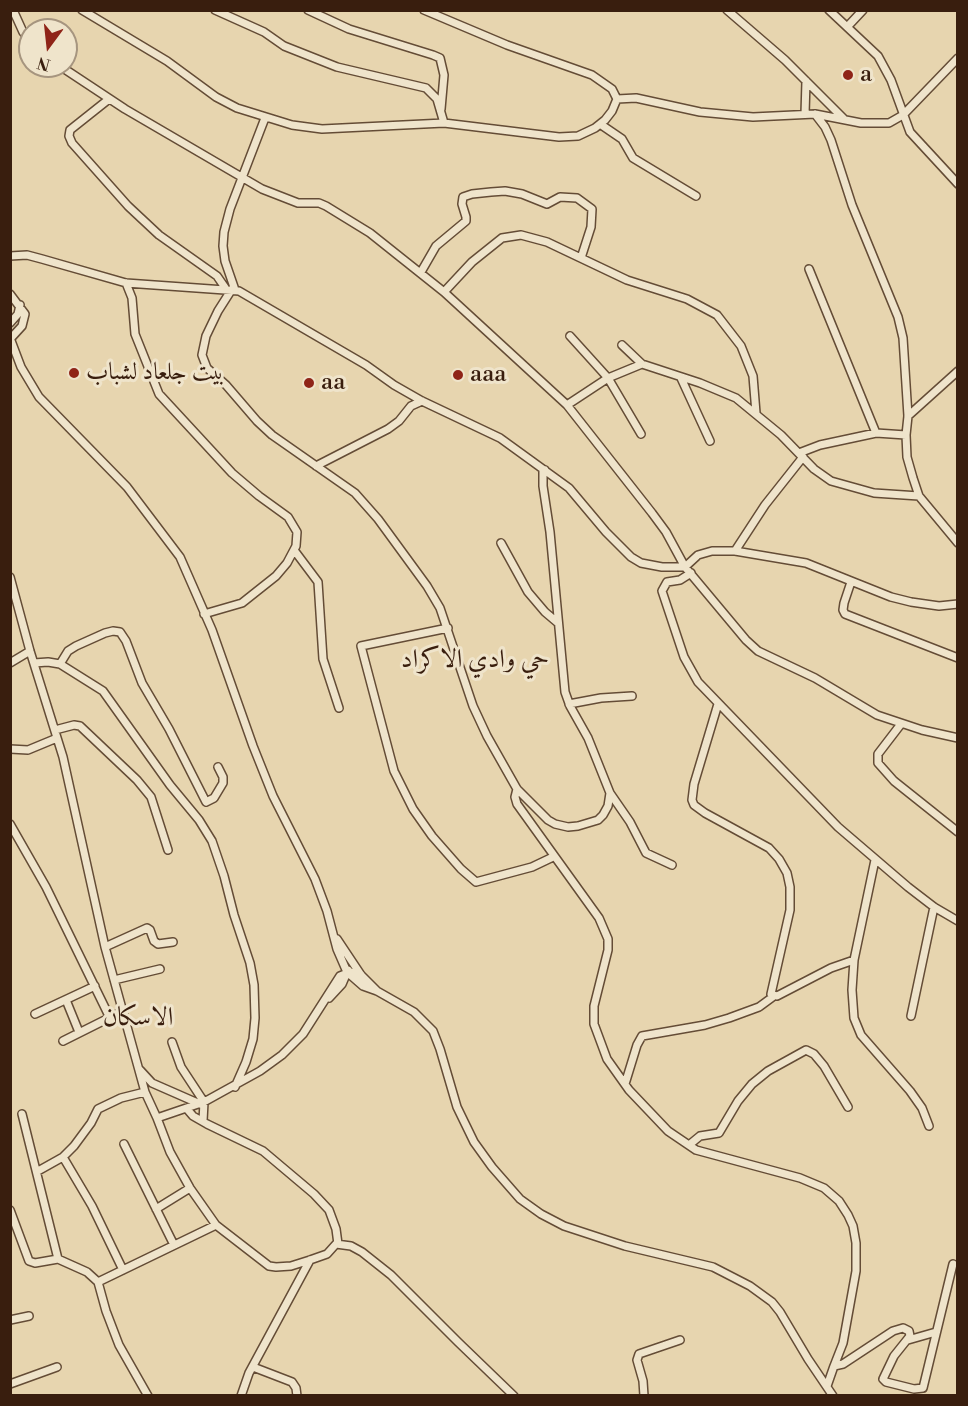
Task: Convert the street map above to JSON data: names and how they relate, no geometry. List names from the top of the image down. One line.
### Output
{"districts":["حي وادي الاكراد","الاسكان"],"places":["a","بيت جلعاد لشباب","aaa","aa"],"north":"bottom"}
